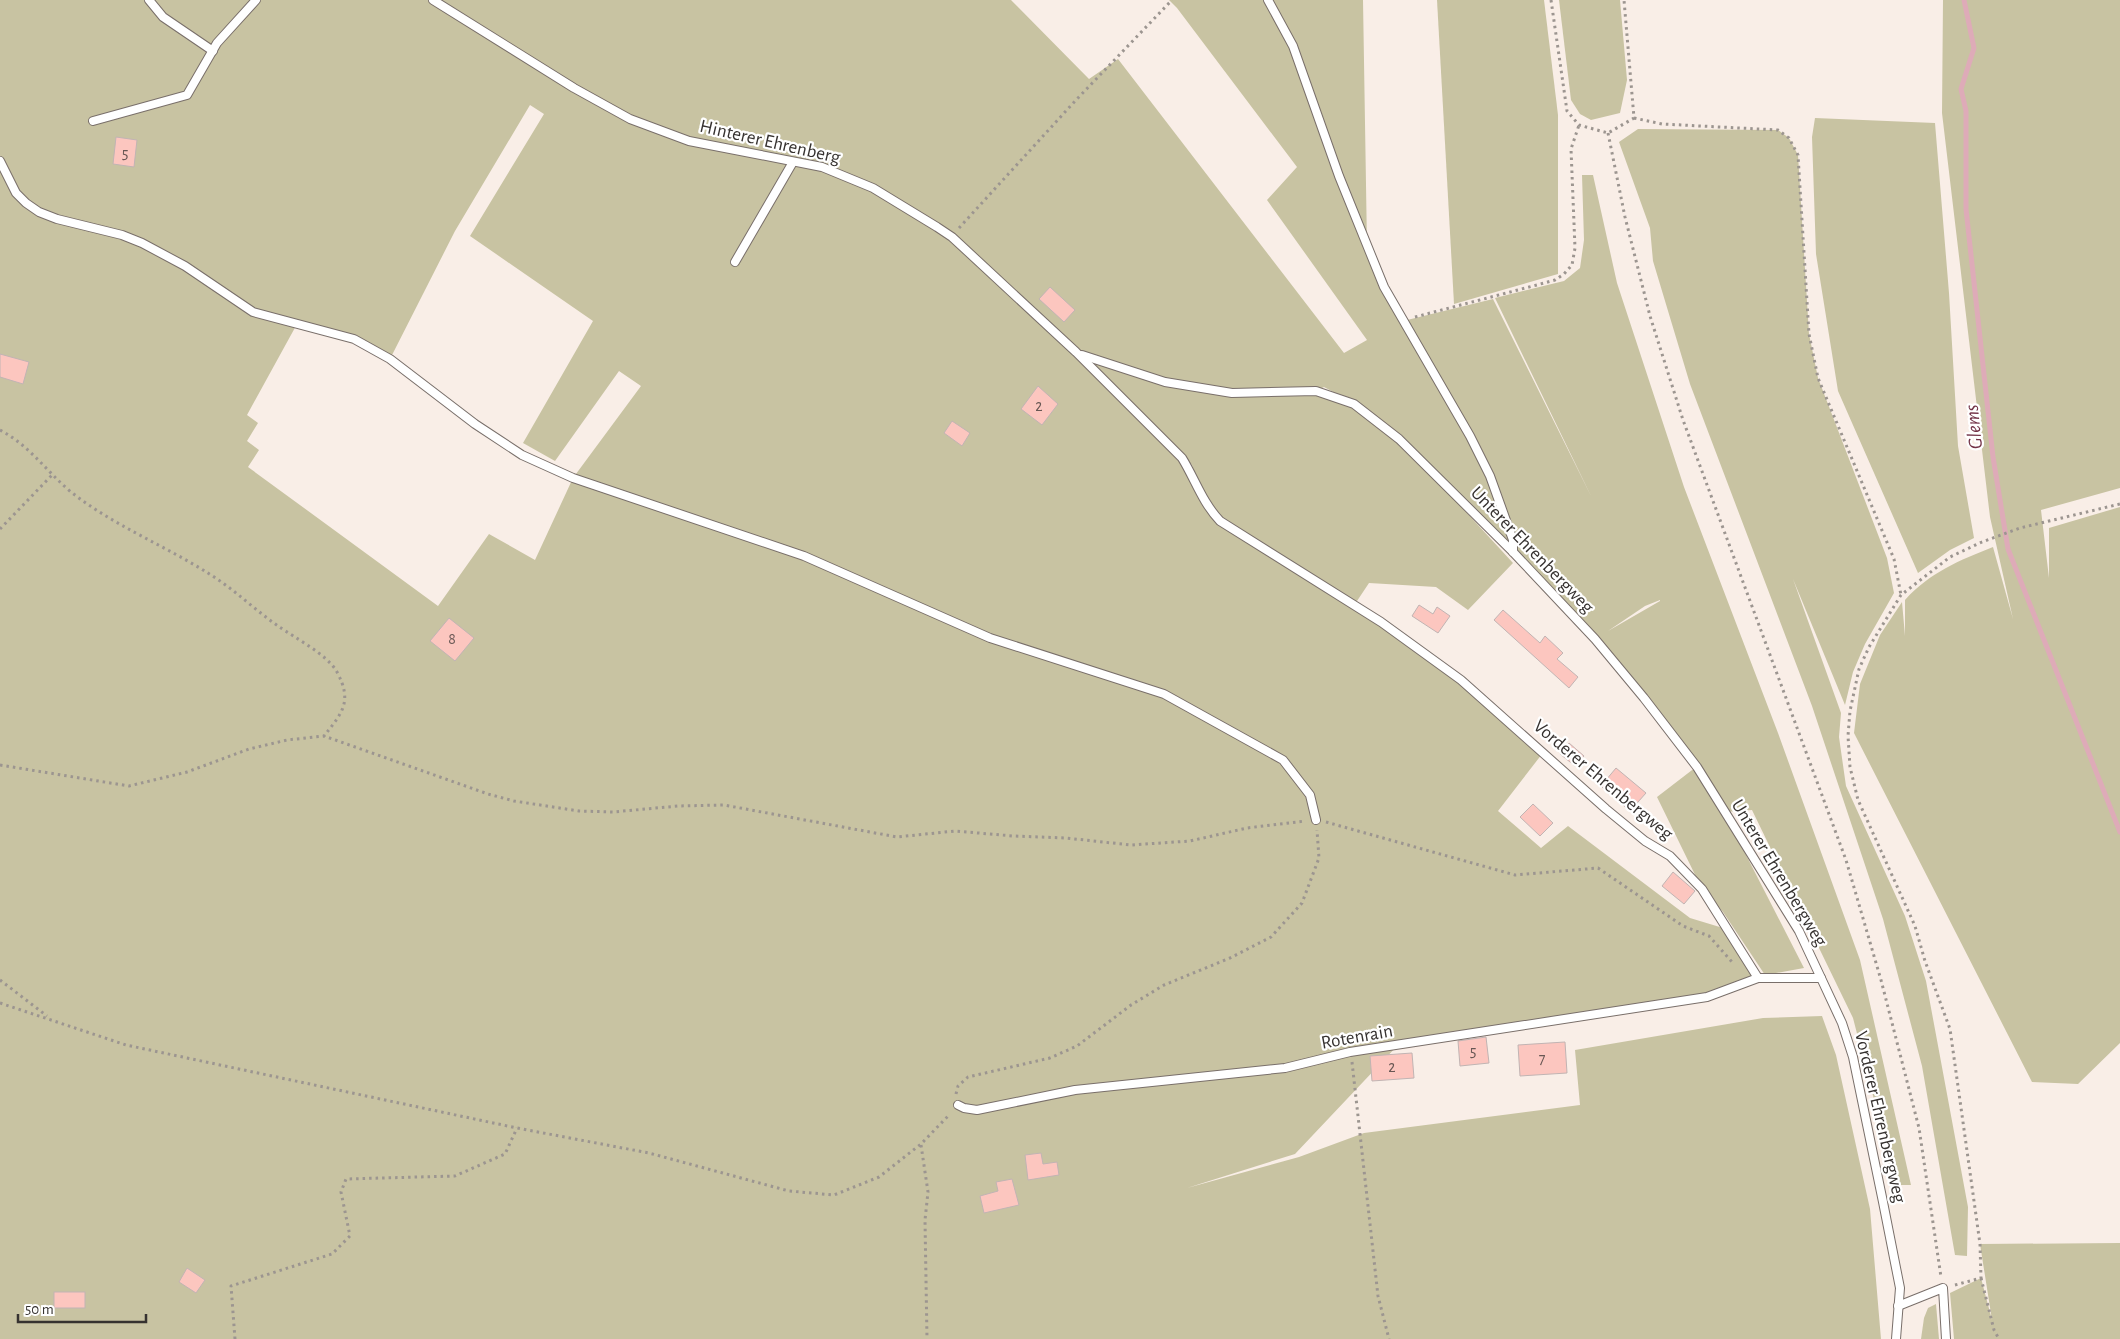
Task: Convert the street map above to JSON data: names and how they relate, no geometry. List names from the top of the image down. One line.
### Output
{"streets":{"lane":["Hinterer Ehrenberg","Unterer Ehrenbergweg","Vorderer Ehrenbergweg","Rotenrain"]},"crossings":[["Hinterer Ehrenberg","Unterer Ehrenbergweg"],["Hinterer Ehrenberg","Vorderer Ehrenbergweg"],["Unterer Ehrenbergweg","Vorderer Ehrenbergweg"],["Vorderer Ehrenbergweg","Rotenrain"]],"water":["Glems"],"house_numbers":["5","2","8","5","7","2"],"scale_bar":"50 m"}
